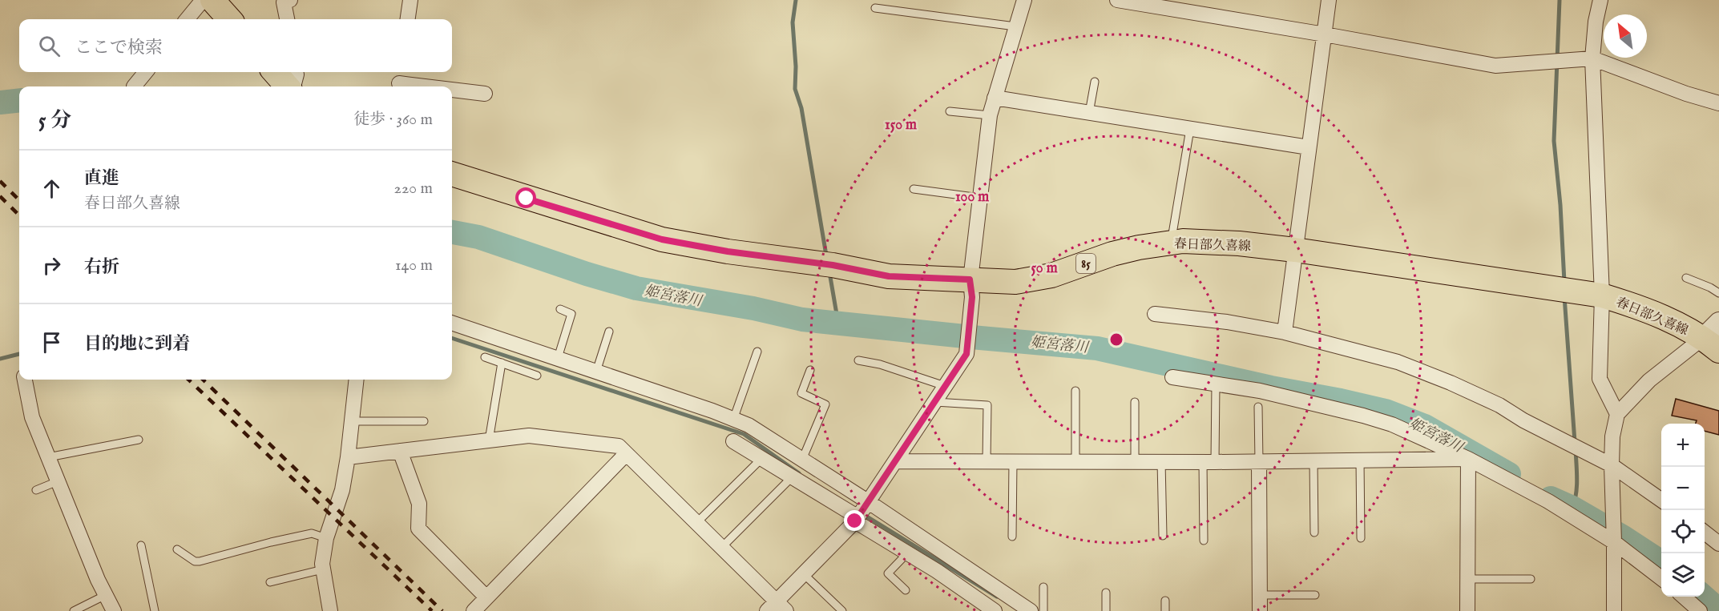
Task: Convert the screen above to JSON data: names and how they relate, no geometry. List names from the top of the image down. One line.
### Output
{"streets":{"main road":["春日部久喜線","85"]},"water":["姫宮落川"],"north":"top left","page":{"search":"ここで検索","heading":["5 分","徒歩 · 360 m"],"list":[["直進","春日部久喜線","220 m"],["右折","140 m"],"目的地に到着"],"map_buttons":["+","−"]},"rings":["150 m","100 m","50 m"]}
